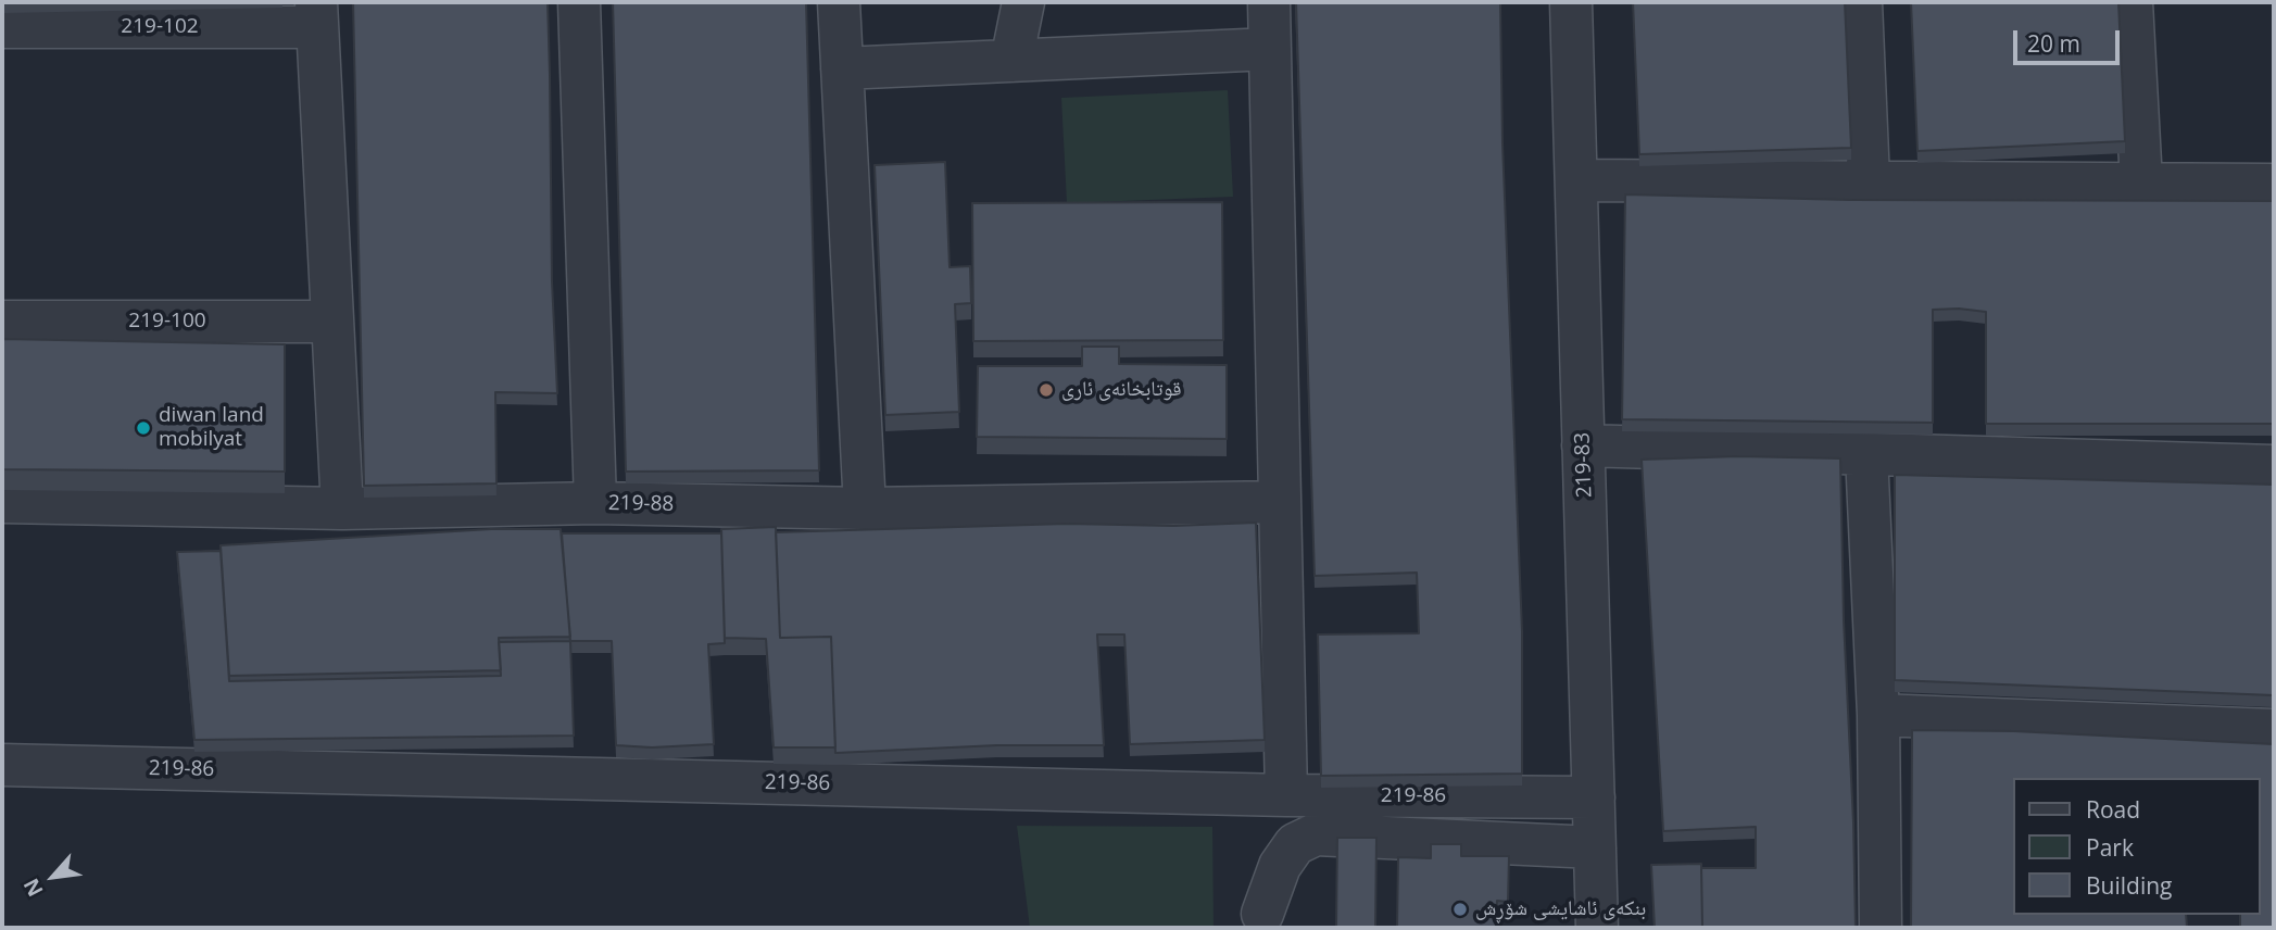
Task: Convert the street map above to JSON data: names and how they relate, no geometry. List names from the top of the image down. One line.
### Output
{"streets":{"street":["219-102","219-100","219-83","219-88","219-86"]},"crossings":[["219-83","219-86"]],"places":["قوتابخانەی ئاری","diwan land mobilyat","بنکەی ئاشایشی شۆڕش"],"legend":["Road","Park","Building"],"scale_bar":"20 m","north":"bottom left"}
